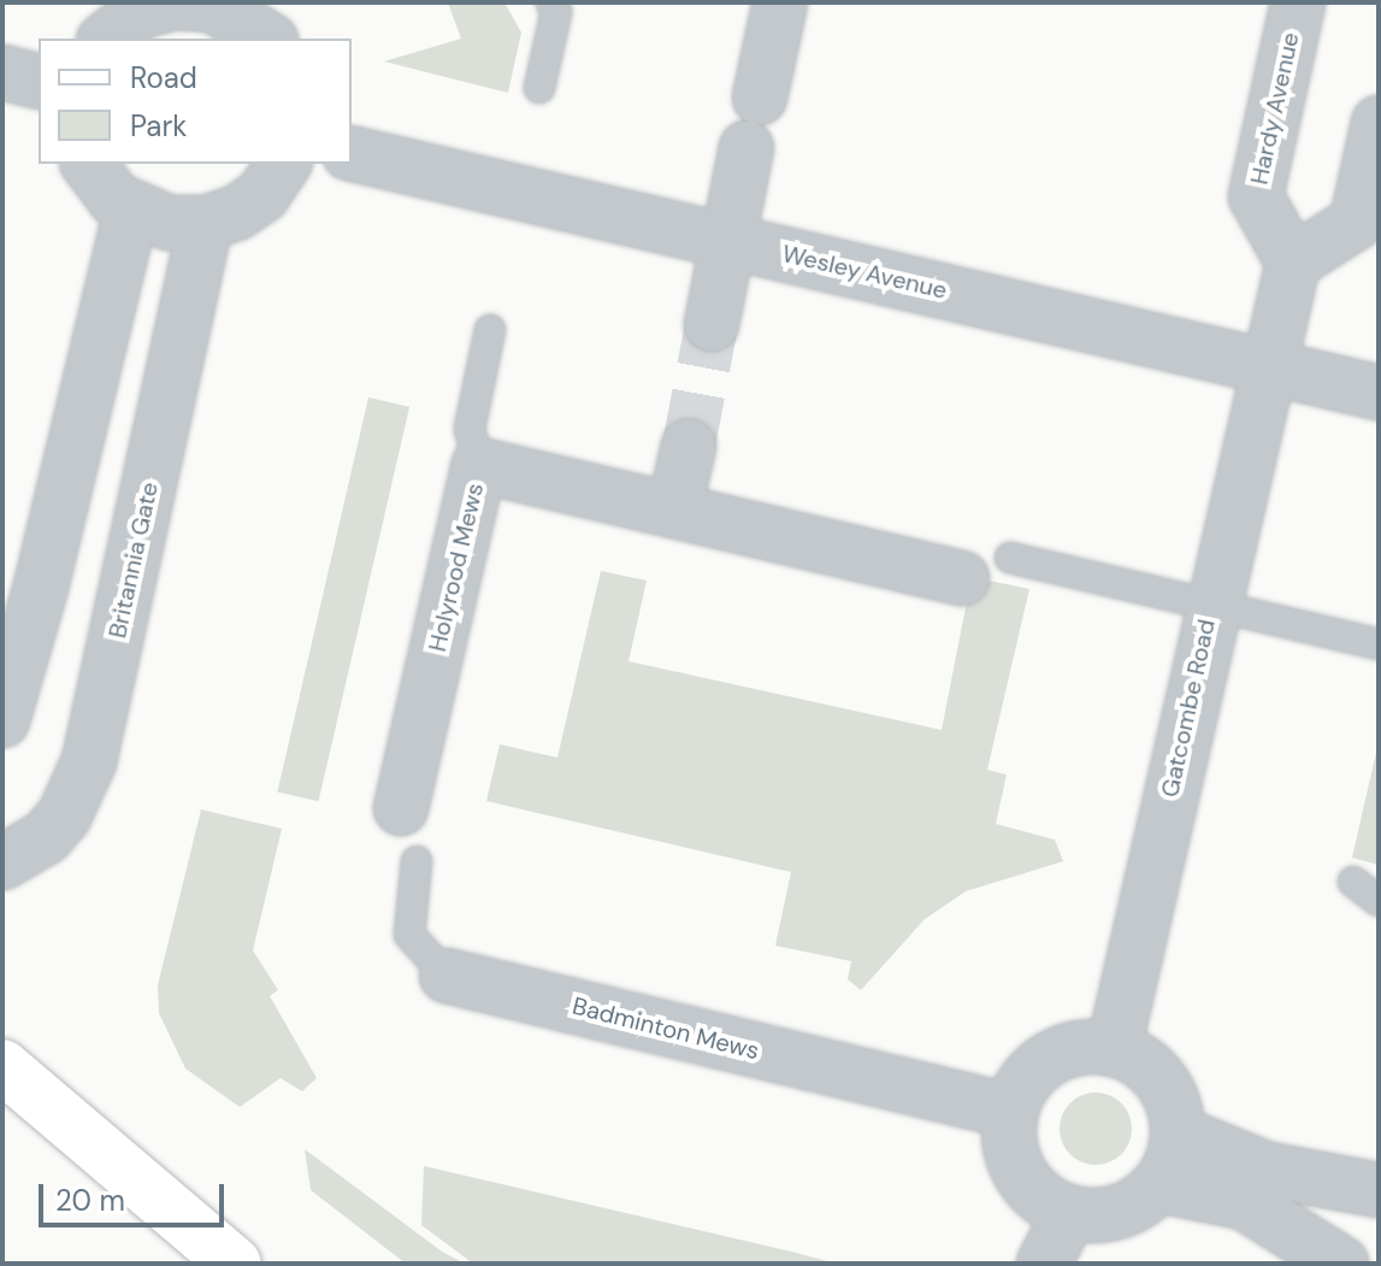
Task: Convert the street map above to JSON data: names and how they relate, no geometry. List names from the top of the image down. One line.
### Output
{"streets":{"street":["Hardy Avenue","Wesley Avenue","Britannia Gate","Holyrood Mews","Gatcombe Road","Badminton Mews"]},"crossings":[["Wesley Avenue","Gatcombe Road"],["Gatcombe Road","Badminton Mews"]],"legend":["Road","Park"],"scale_bar":"20 m"}
